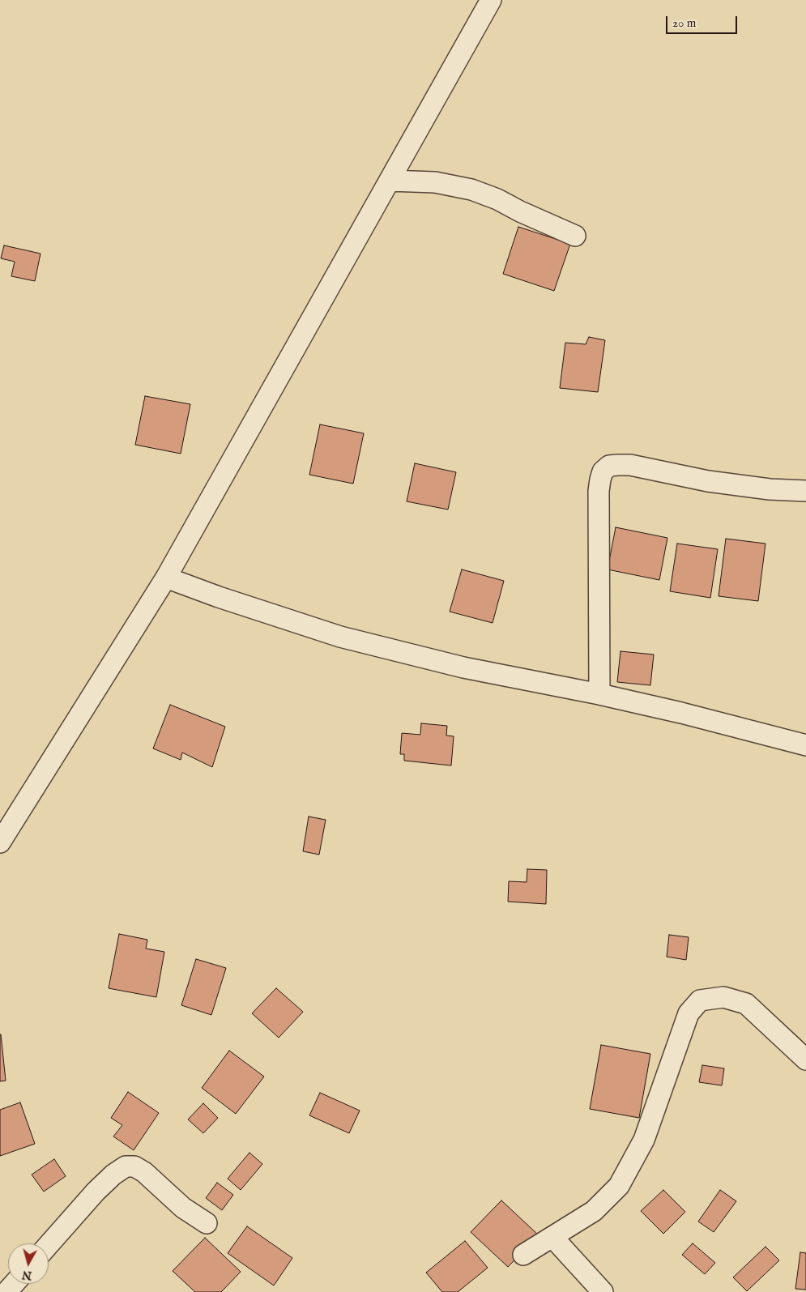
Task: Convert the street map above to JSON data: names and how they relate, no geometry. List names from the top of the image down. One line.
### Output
{"scale_bar":"20 m","north":"bottom"}
